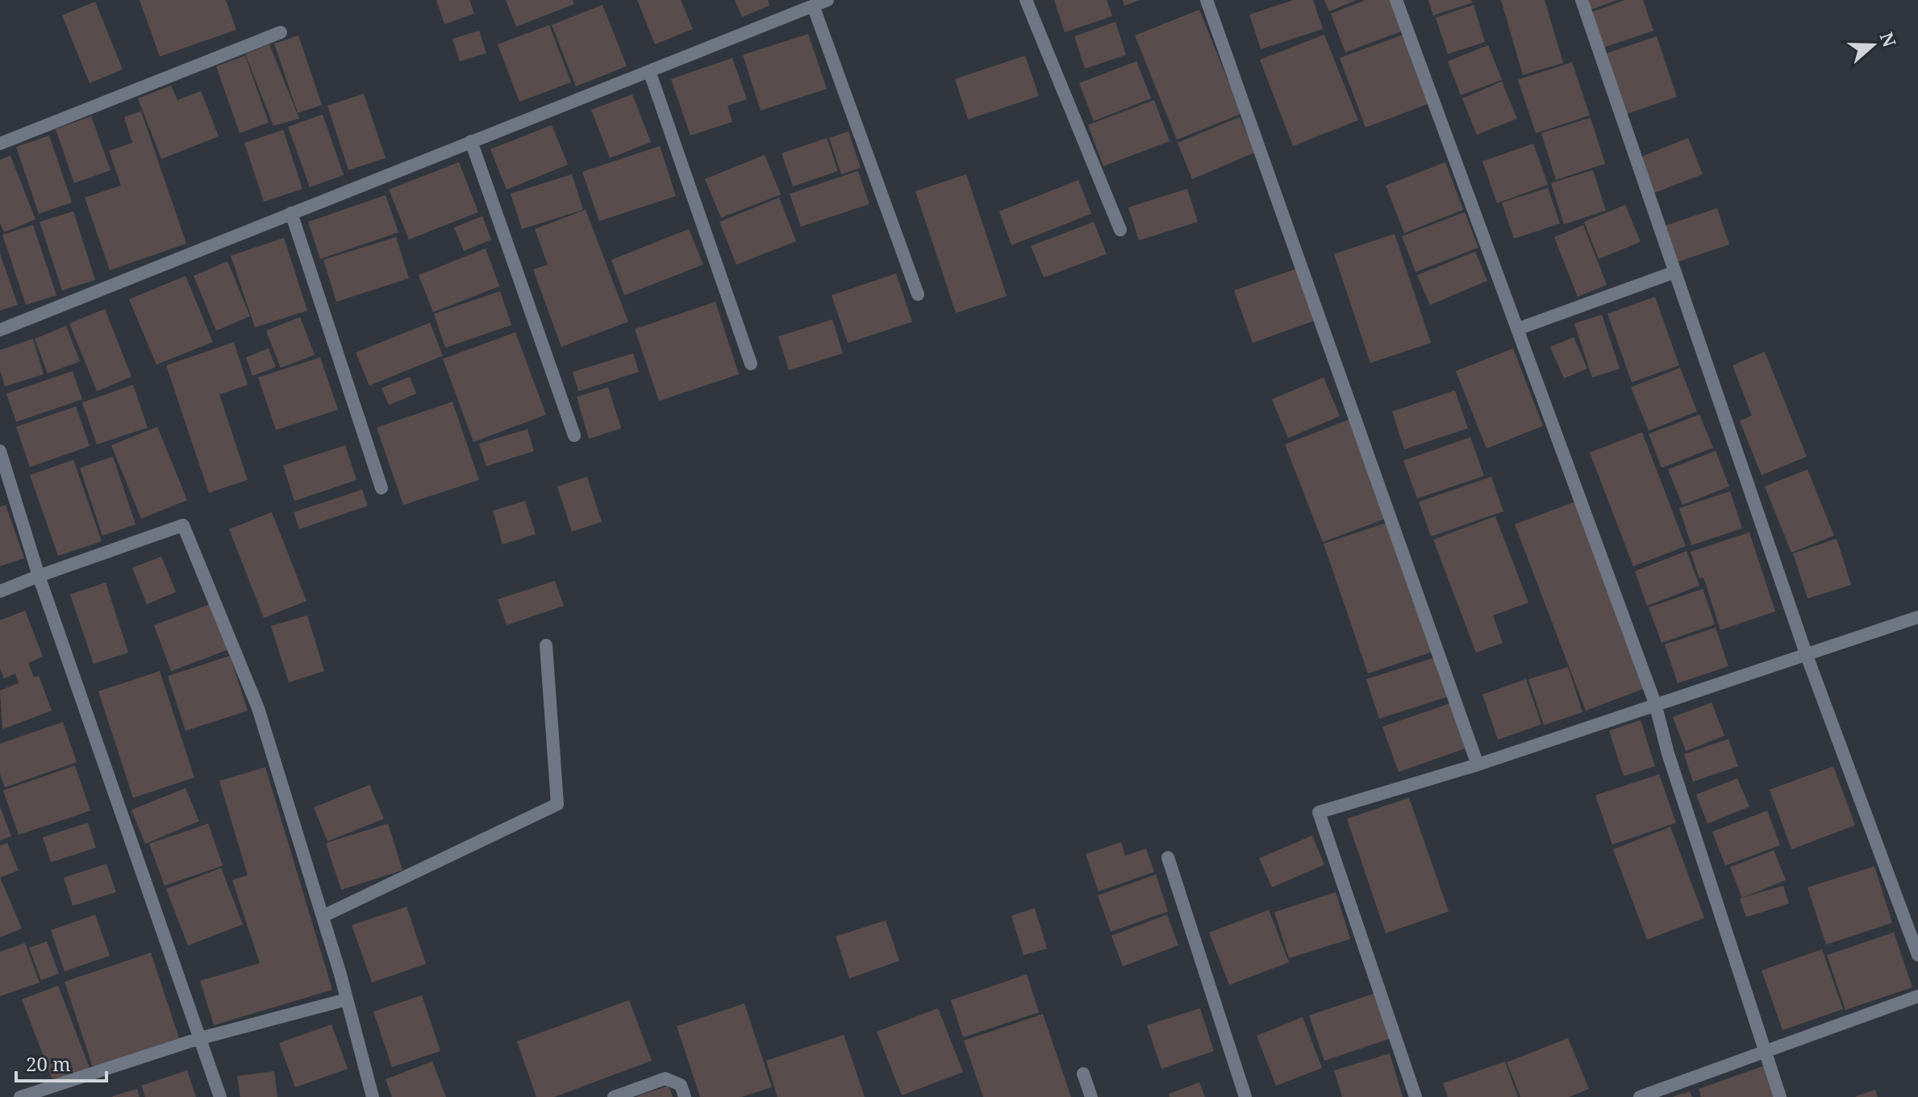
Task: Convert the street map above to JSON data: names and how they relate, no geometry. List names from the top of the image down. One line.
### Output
{"scale_bar":"20 m","north":"right"}
